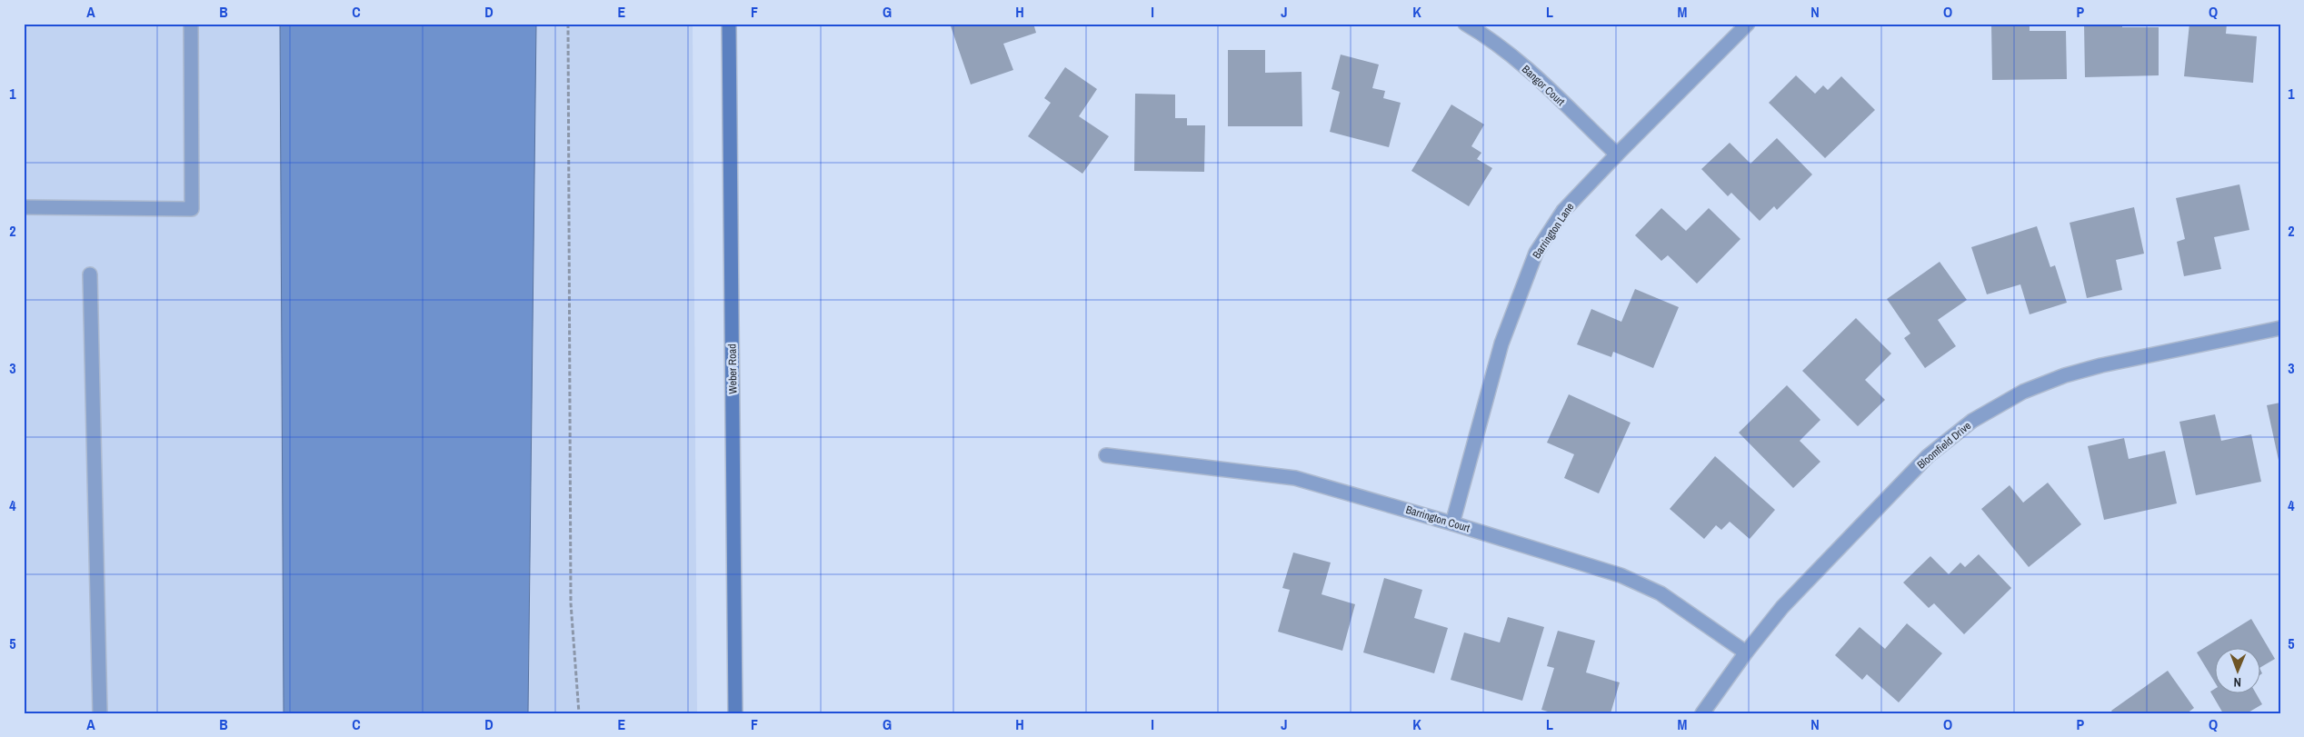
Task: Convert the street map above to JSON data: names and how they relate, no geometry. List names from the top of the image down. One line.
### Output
{"streets":{"main road":["Weber Road"],"street":["Bangor Court","Barrington Lane","Bloomfield Drive","Barrington Court"]},"crossings":[["Bangor Court","Barrington Lane"],["Barrington Lane","Barrington Court"],["Bloomfield Drive","Barrington Court"]],"north":"bottom","grid":{"columns":["A","B","C","D","E","F","G","H","I","J","K","L","M","N","O","P","Q"],"rows":["1","2","3","4","5"]}}
